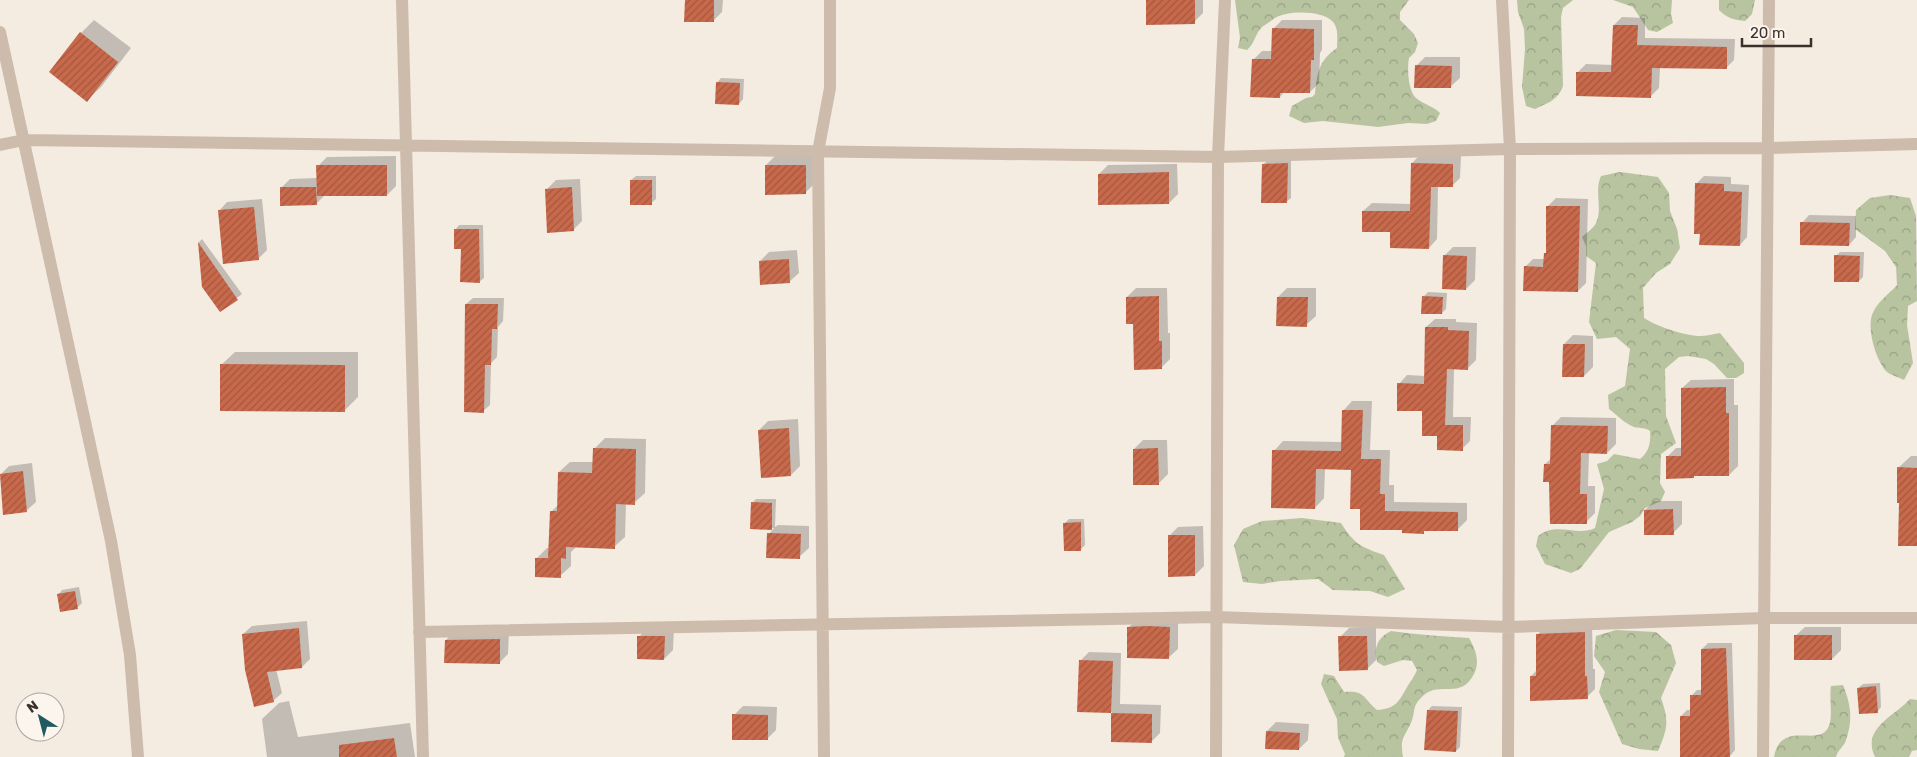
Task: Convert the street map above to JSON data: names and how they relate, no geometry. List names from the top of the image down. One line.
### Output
{"scale_bar":"20 m","north":"top left"}
